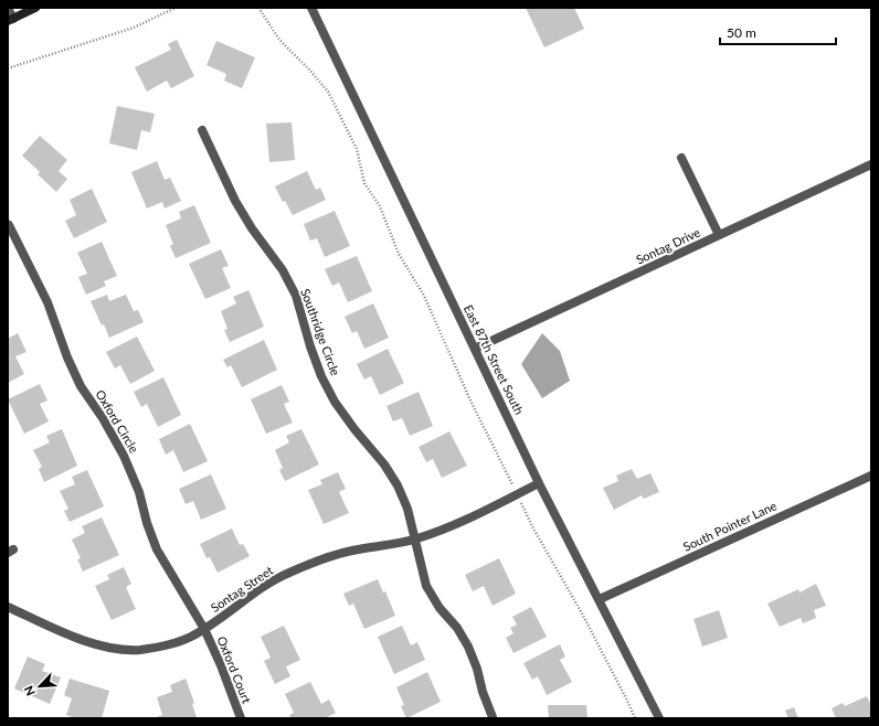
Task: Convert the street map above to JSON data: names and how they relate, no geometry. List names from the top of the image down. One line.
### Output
{"streets":{"street":["Sontag Drive","Southridge Circle","East 87th Street South","Oxford Circle","South Pointer Lane","Sontag Street","Oxford Court"]},"crossings":[["Sontag Drive","East 87th Street South"],["Southridge Circle","Sontag Street"],["East 87th Street South","South Pointer Lane"],["East 87th Street South","Sontag Street"],["Oxford Circle","Sontag Street"],["Oxford Circle","Oxford Court"],["Sontag Street","Oxford Court"]],"scale_bar":"50 m","north":"bottom left"}
